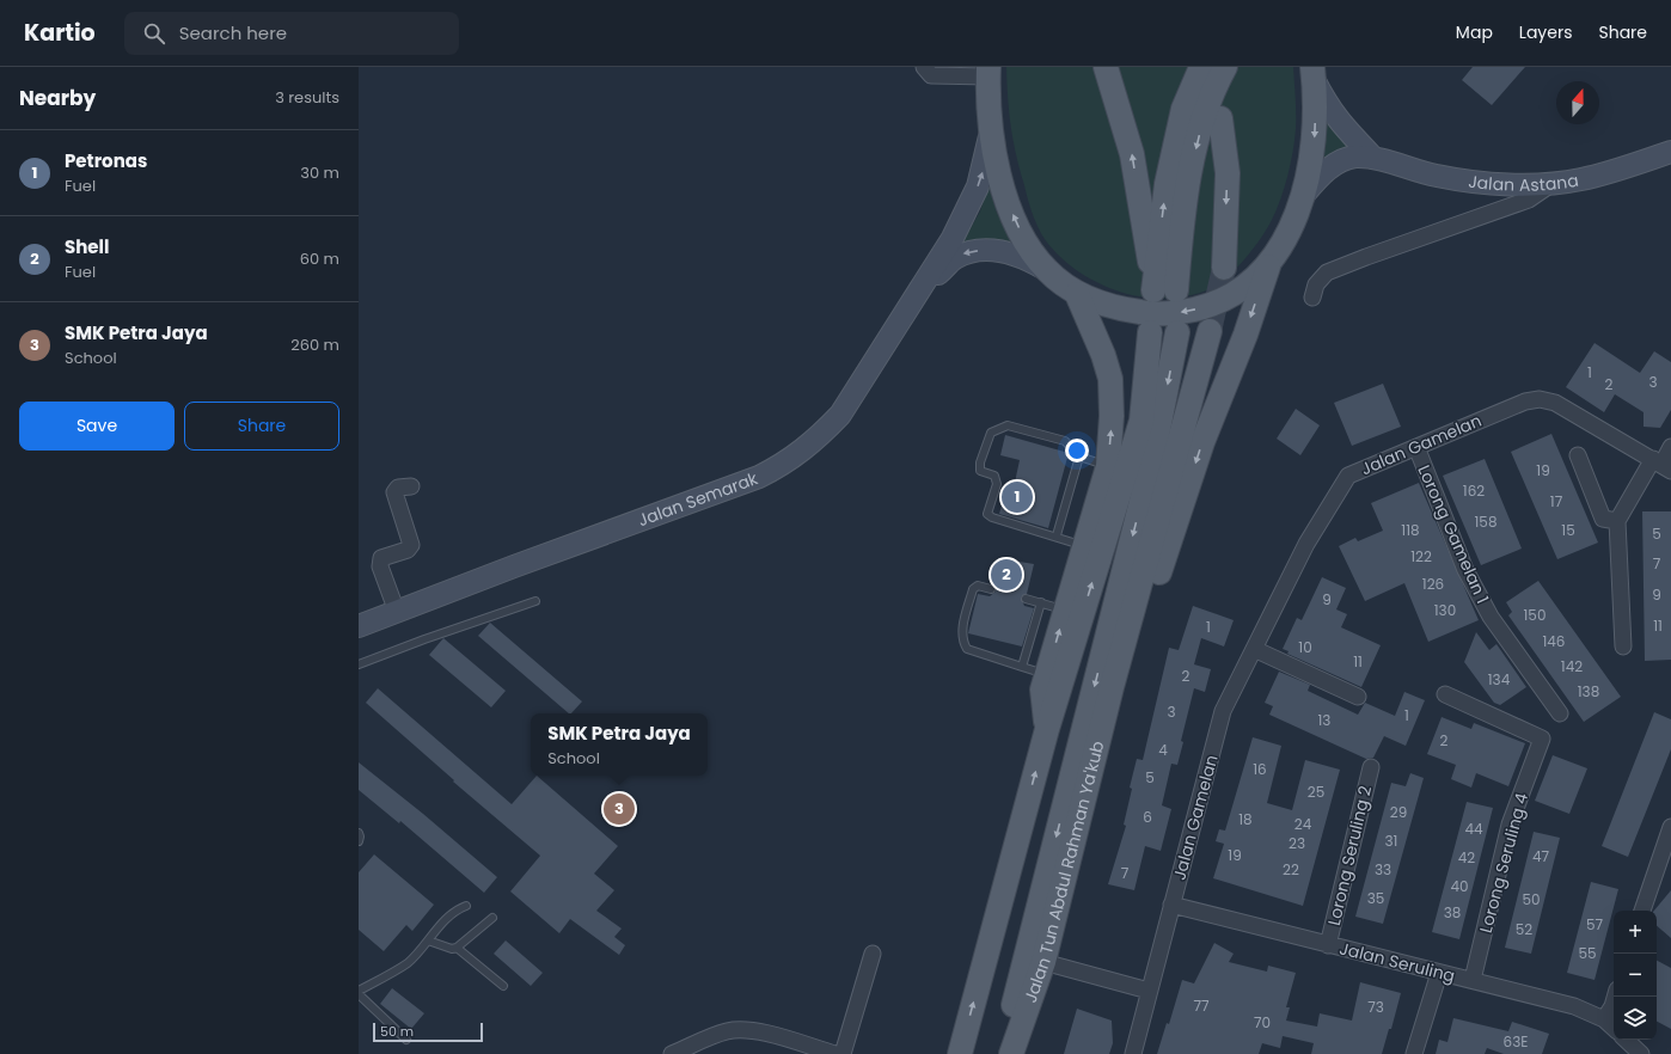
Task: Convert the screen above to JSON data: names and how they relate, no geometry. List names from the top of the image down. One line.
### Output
{"streets":{"main road":["Jalan Astana","Jalan Semarak","Jalan Tun Abdul Rahman Ya'kub"],"street":["Jalan Gamelan","Lorong Gamelan 1","Lorong Seruling 2","Lorong Seruling 4","Jalan Seruling"]},"crossings":[["Jalan Gamelan","Lorong Gamelan 1"],["Jalan Gamelan","Jalan Seruling"],["Lorong Seruling 2","Jalan Seruling"],["Lorong Seruling 4","Jalan Seruling"]],"house_numbers":["1","3","2","19","162","17","158","118","15","5","122","7","126","9","9","130","150","11","1","146","10","11","142","2","134","138","3","1","13","2","4","16","5","25","29","6","18","24","44","31","23","19","47","42","22","33","7","40","35","50","38","57","52","55","77","73","70","63E"],"scale_bar":"50 m","north":"top","page":{"header":"Kartio","search":"Search here","nav":["Map","Layers","Share"],"heading":["Nearby","3 results"],"list":[{"mark":"1","name":"Petronas","note":"Fuel","value":"30 m"},{"mark":"2","name":"Shell","note":"Fuel","value":"60 m"},{"mark":"3","name":"SMK Petra Jaya","note":"School","value":"260 m"}],"buttons":["Save","Share"],"pins":["1","2","3"],"popup":["SMK Petra Jaya","School"],"map_buttons":["+","−"],"scale":"50 m"}}
